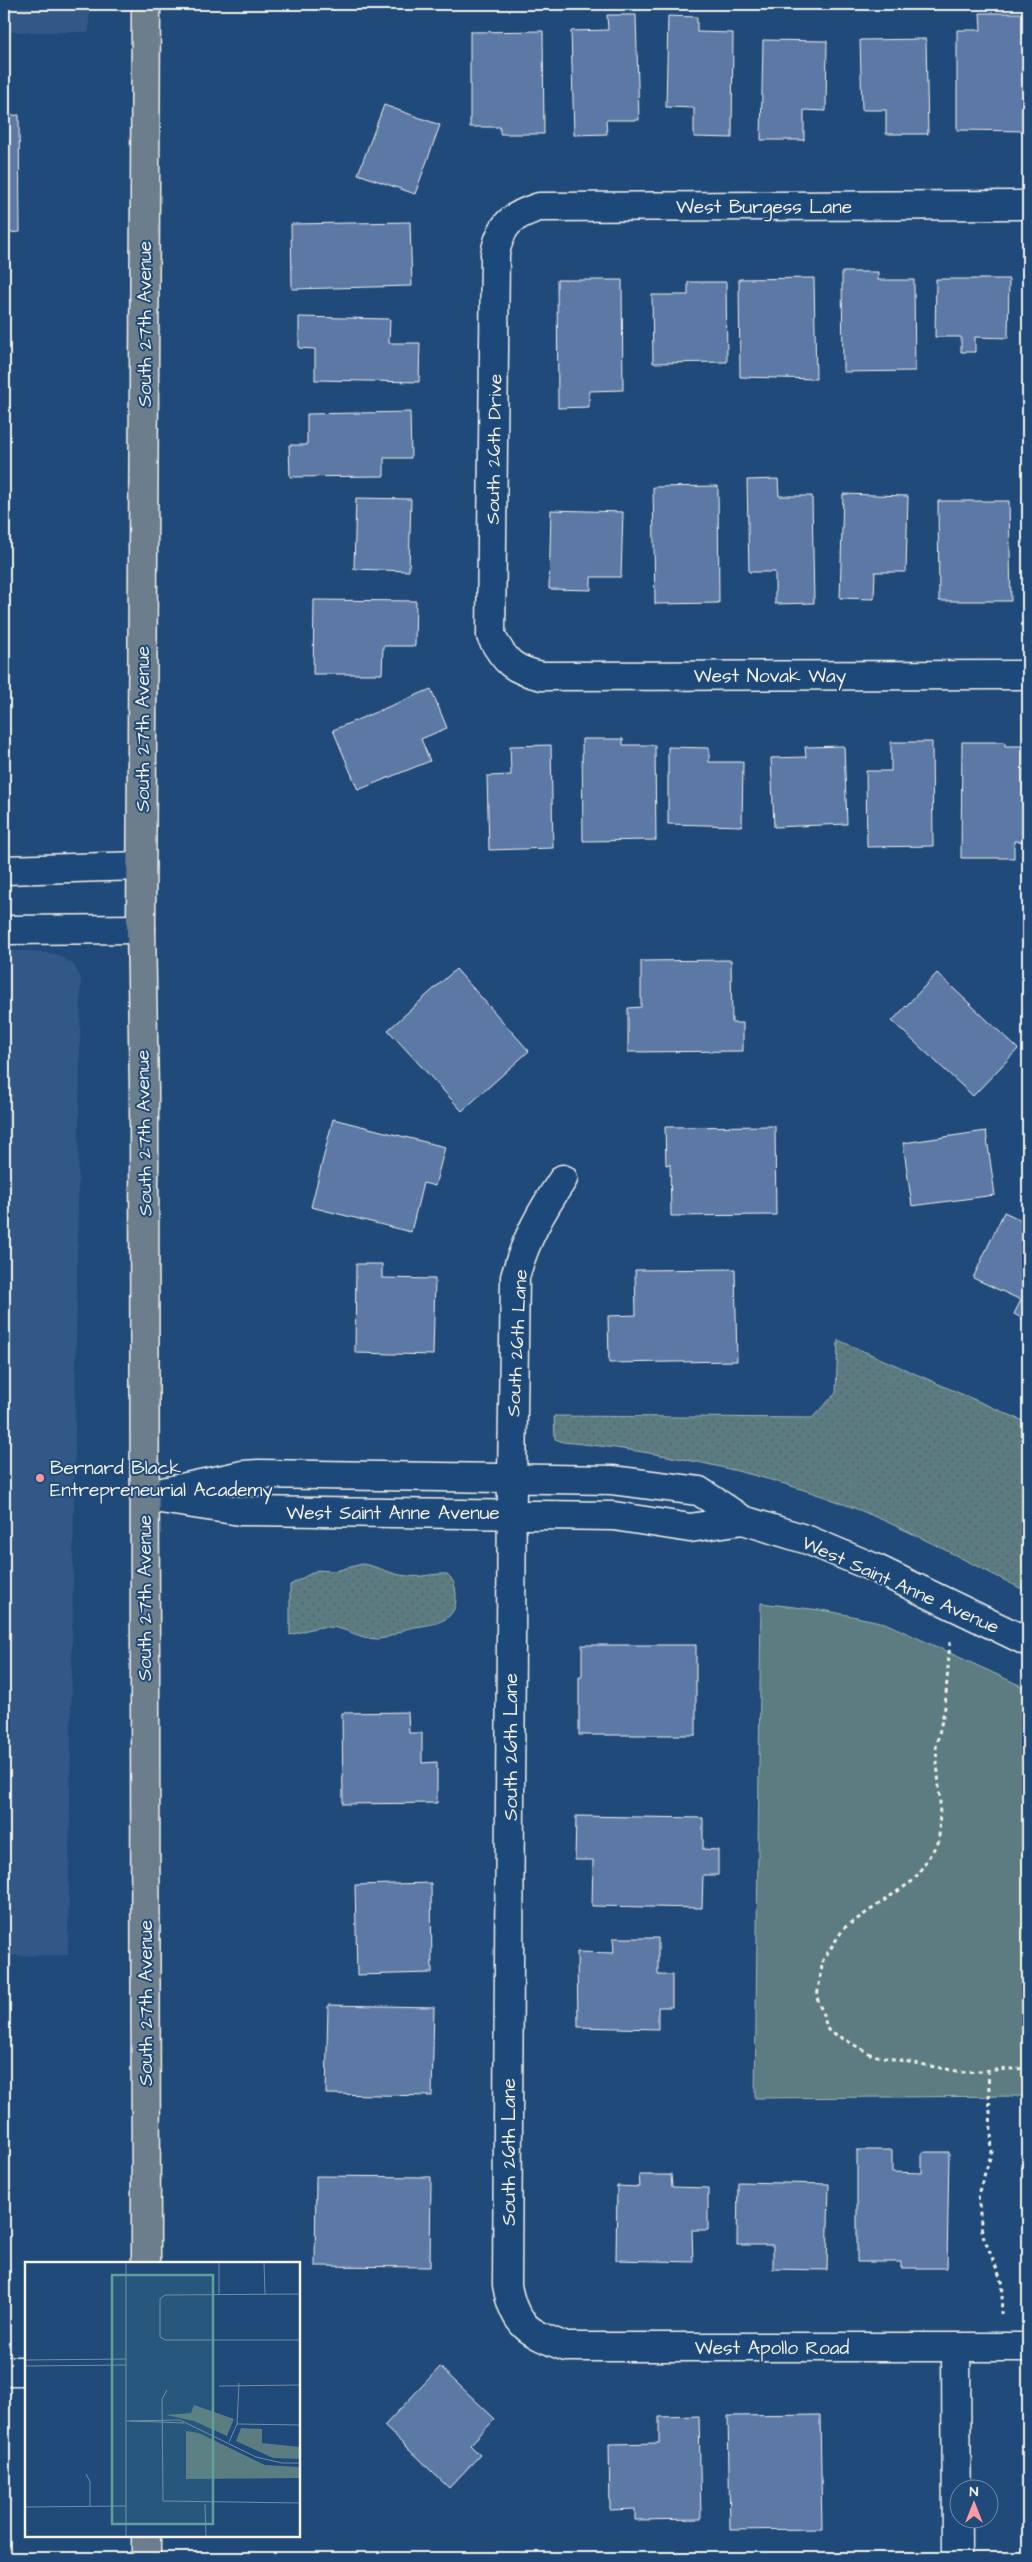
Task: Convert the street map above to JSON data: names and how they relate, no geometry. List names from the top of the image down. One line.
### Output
{"streets":{"main road":["South 27th Avenue"],"street":["West Burgess Lane","South 26th Drive","West Novak Way","South 26th Lane","West Saint Anne Avenue","West Apollo Road"]},"crossings":[["West Burgess Lane","South 26th Drive"],["South 27th Avenue","West Saint Anne Avenue"],["South 26th Drive","West Novak Way"],["South 26th Lane","West Saint Anne Avenue"],["South 26th Lane","West Apollo Road"]],"places":["Bernard Black Entrepreneurial Academy"],"north":"top"}
